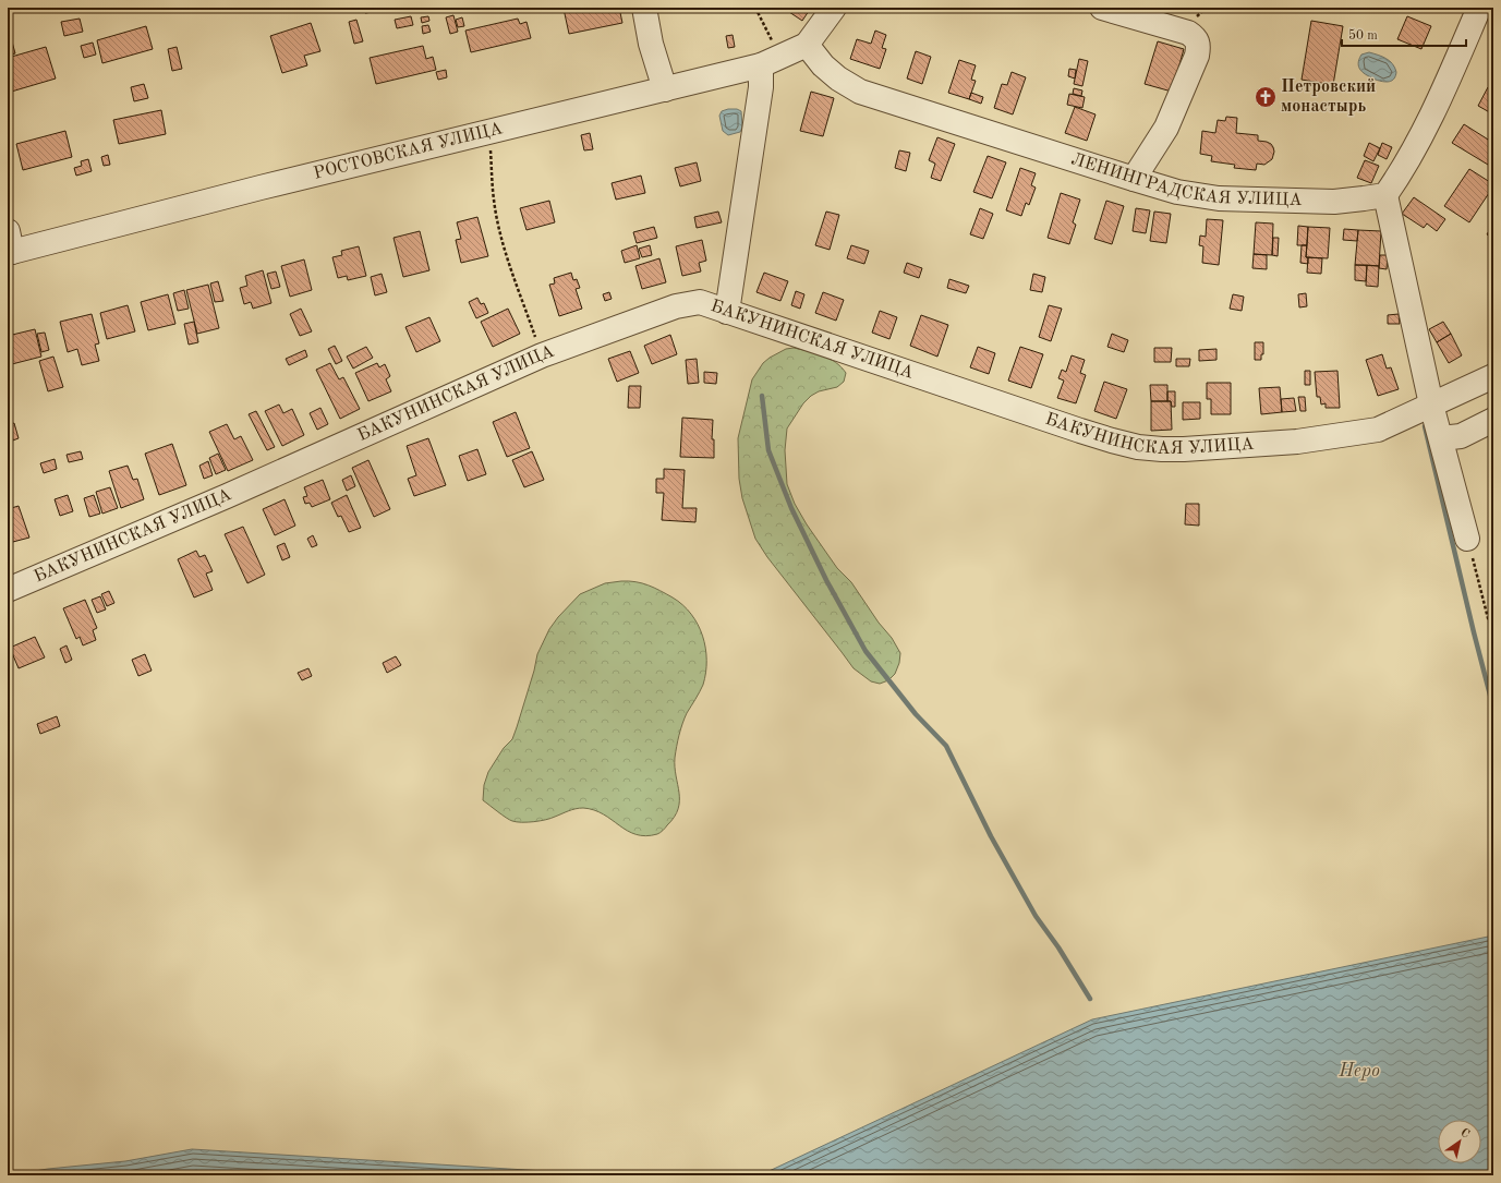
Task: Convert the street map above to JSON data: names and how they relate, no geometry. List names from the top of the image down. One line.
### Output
{"streets":{"street":["РОСТОВСКАЯ УЛИЦА","ЛЕНИНГРАДСКАЯ УЛИЦА","БАКУНИНСКАЯ УЛИЦА"]},"crossings":[["РОСТОВСКАЯ УЛИЦА","ЛЕНИНГРАДСКАЯ УЛИЦА"]],"water":["Неро"],"places":{"church":["Петровский монастырь"]},"scale_bar":"50 m","north":"top right"}
